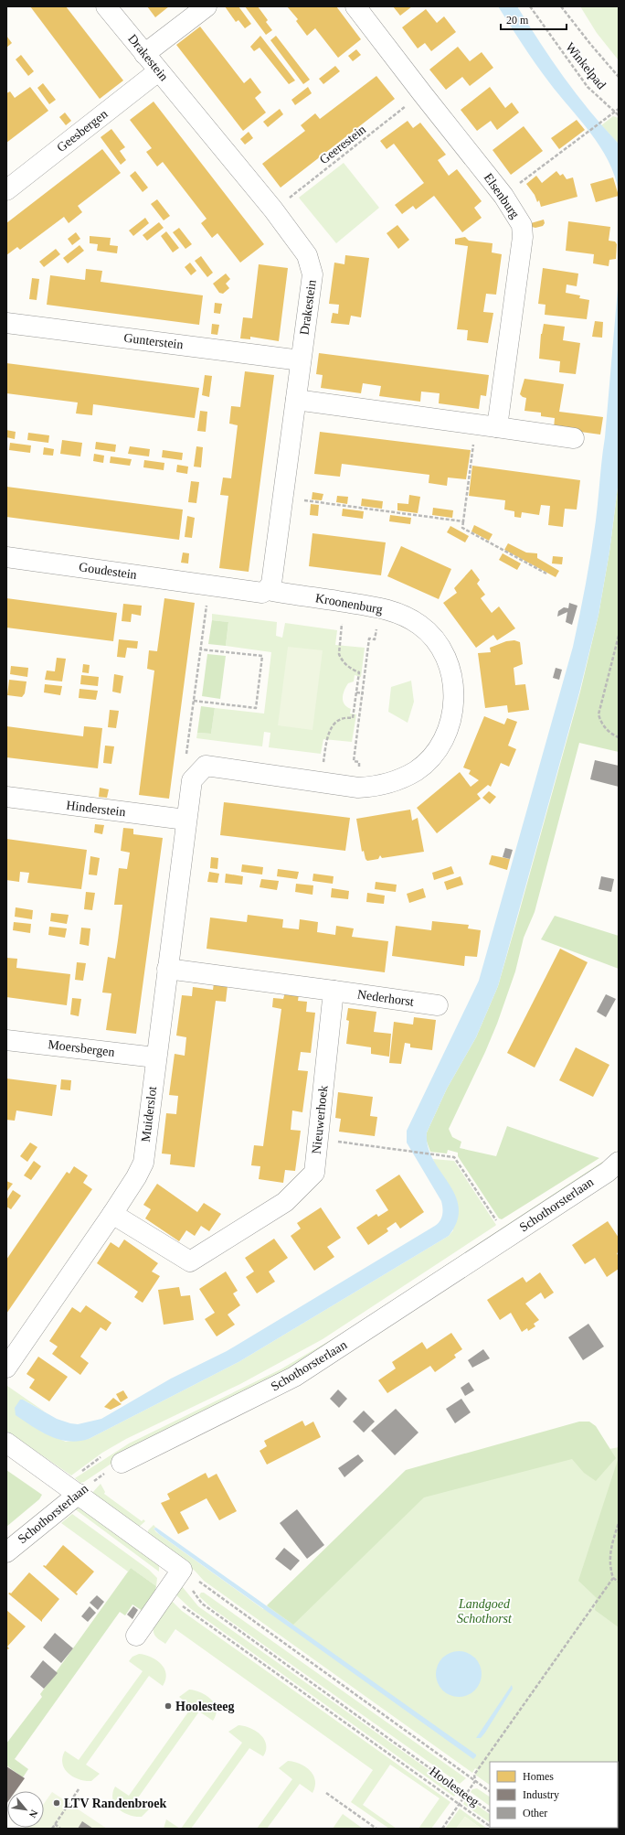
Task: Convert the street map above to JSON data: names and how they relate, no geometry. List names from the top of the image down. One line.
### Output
{"streets":{"street":["Drakestein","Geesbergen","Elsenburg","Gunterstein","Goudestein","Kroonenburg","Hinderstein","Nederhorst","Moersbergen","Muiderslot","Nieuwerhoek","Schothorsterlaan"],"path":["Winkelpad","Geerestein","Hoolesteeg"]},"crossings":[["Drakestein","Geesbergen"],["Drakestein","Geerestein"],["Drakestein","Gunterstein"],["Drakestein","Kroonenburg"],["Geerestein","Elsenburg"],["Goudestein","Kroonenburg"],["Hinderstein","Muiderslot"],["Nederhorst","Nieuwerhoek"],["Moersbergen","Muiderslot"],["Muiderslot","Nieuwerhoek"]],"parks":["Landgoed Schothorst"],"places":["Hoolesteeg","LTV Randenbroek"],"legend":["Homes","Industry","Other"],"scale_bar":"20 m","north":"bottom right"}
